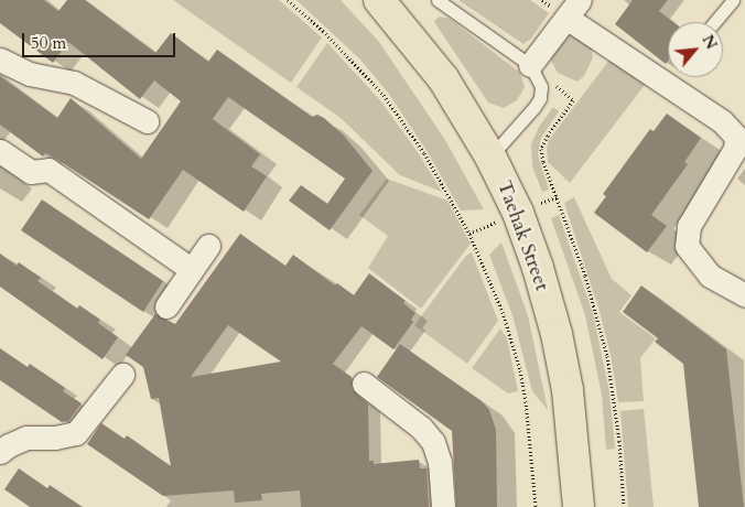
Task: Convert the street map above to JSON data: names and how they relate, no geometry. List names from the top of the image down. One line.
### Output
{"streets":{"main road":["Taehak Street"]},"scale_bar":"50 m","north":"top right"}
